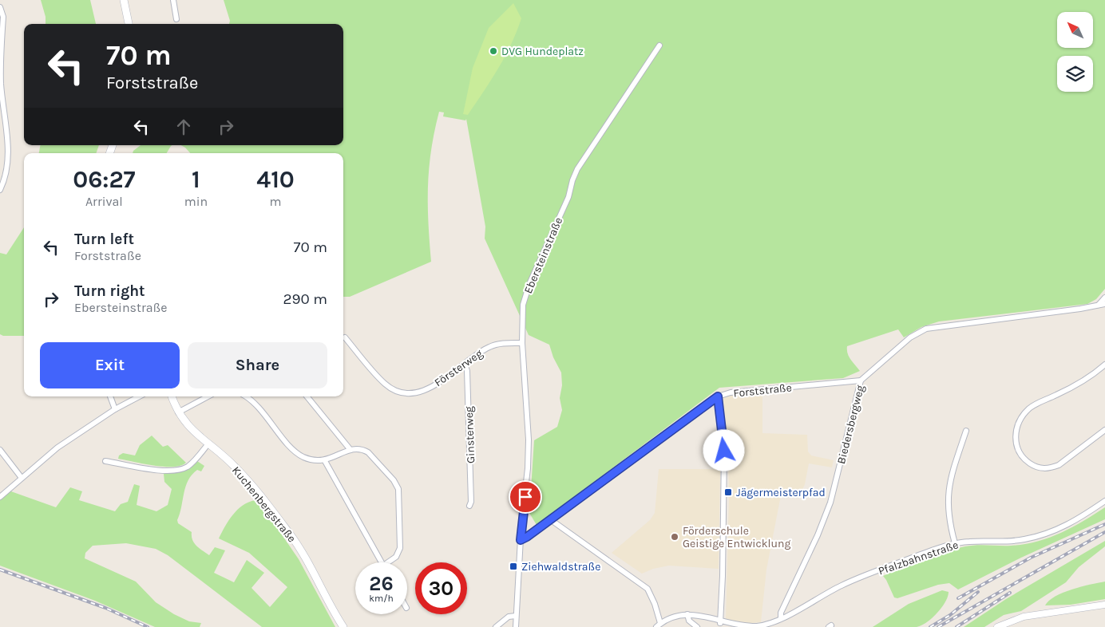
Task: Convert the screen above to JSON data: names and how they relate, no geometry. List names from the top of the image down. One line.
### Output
{"streets":{"main road":["Kuchenbergstraße"],"street":["Ebersteinstraße","Försterweg","Forststraße","Biedersbergweg","Ginsterweg","Pfalzbahnstraße"]},"crossings":[["Ebersteinstraße","Försterweg"],["Ebersteinstraße","Forststraße"],["Försterweg","Ginsterweg"],["Forststraße","Biedersbergweg"],["Biedersbergweg","Pfalzbahnstraße"]],"places":{"other":["DVG Hundeplatz","Förderschule Geistige Entwicklung"],"transit":["Jägermeisterpfad","Ziehwaldstraße"]},"north":"top left","page":{"turn":["70 m","Forststraße"],"eta":["06:27","Arrival","1","min","410","m"],"list":[{"name":"Turn left","note":"Forststraße","value":"70 m"},{"name":"Turn right","note":"Ebersteinstraße","value":"290 m"}],"buttons":["Exit","Share"],"speed":"26 km/h","limit":"30"}}
